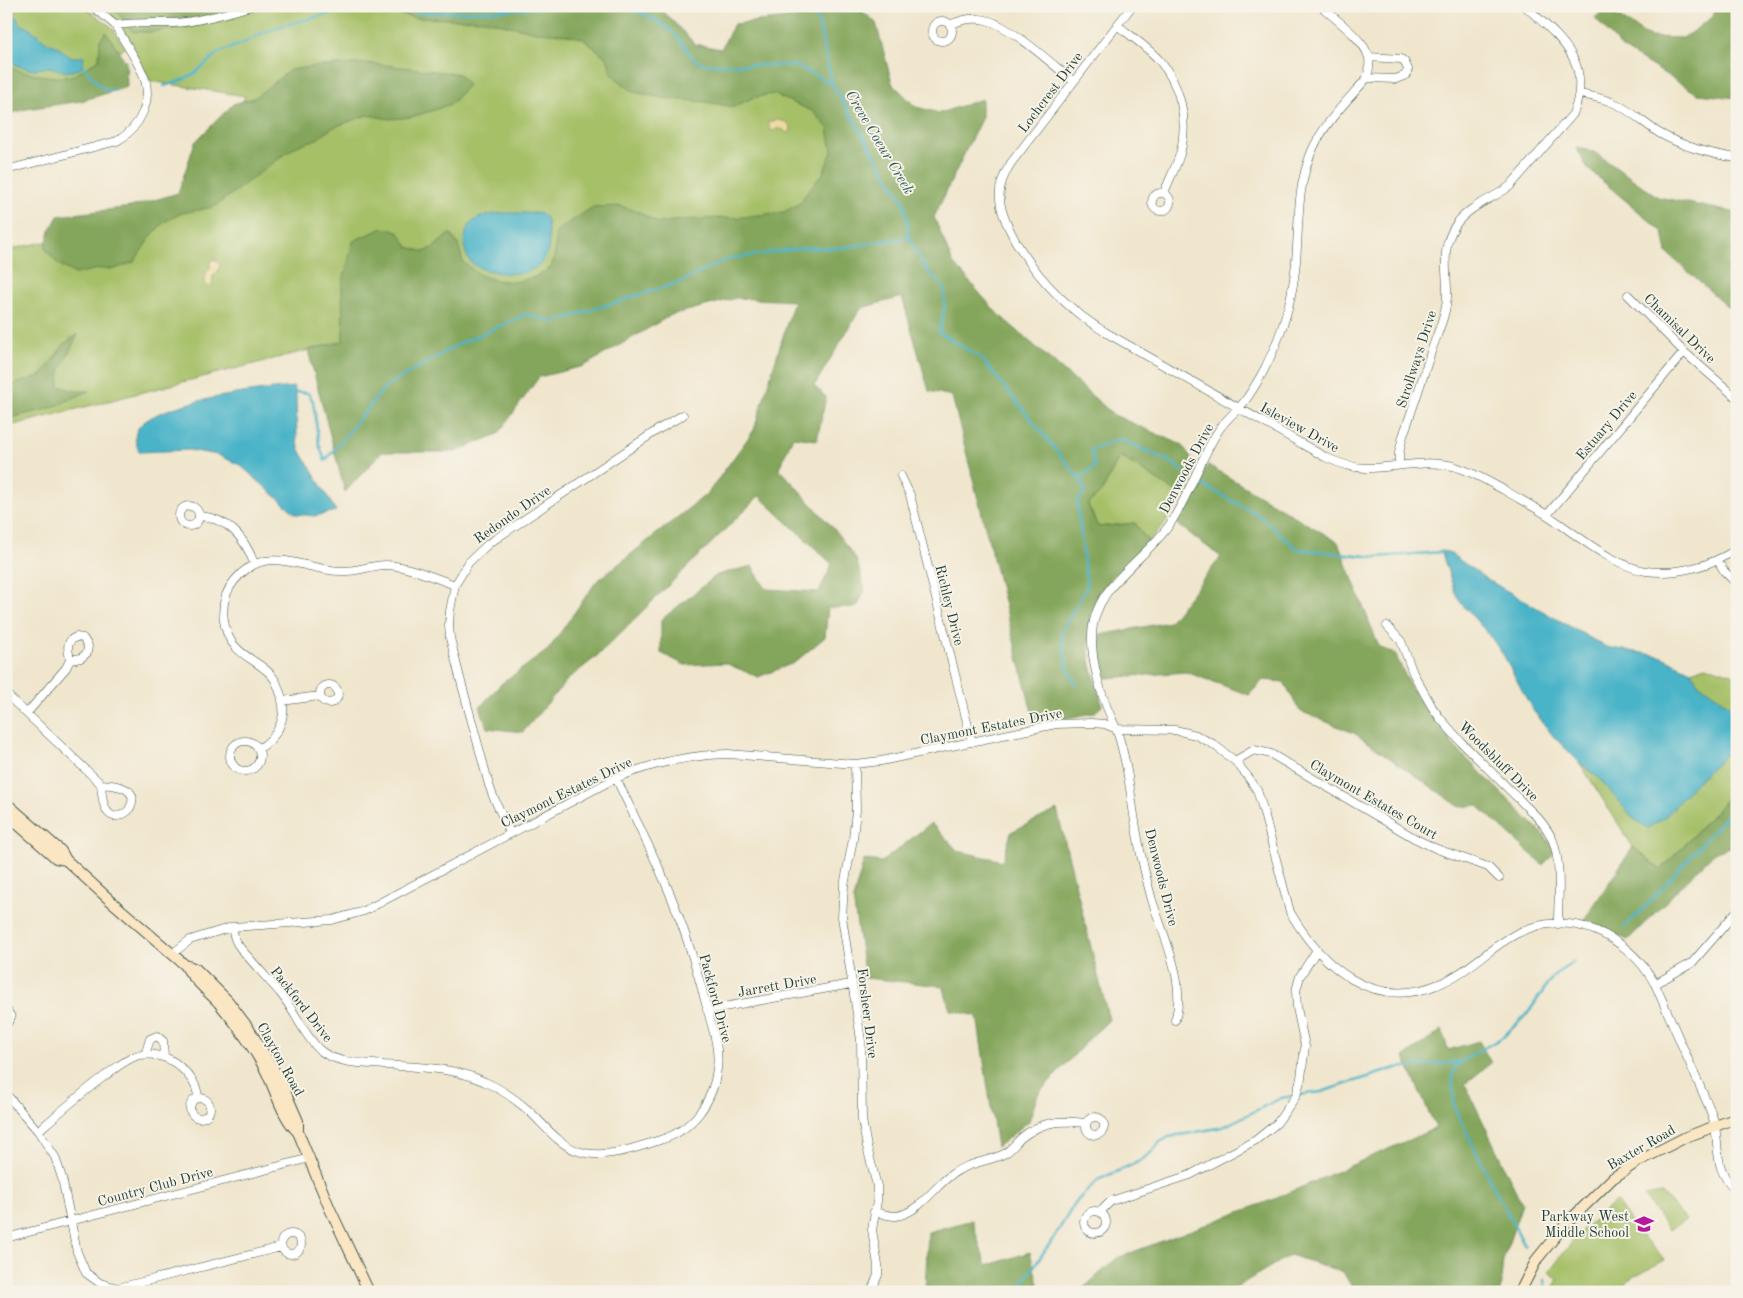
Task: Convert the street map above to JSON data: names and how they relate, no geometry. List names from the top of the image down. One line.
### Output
{"streets":{"main road":["Clayton Road","Baxter Road"],"street":["Lochcrest Drive","Chamisal Drive","Strollways Drive","Estuary Drive","Isleview Drive","Denwoods Drive","Redondo Drive","Richley Drive","Claymont Estates Drive","Woodsbluff Drive","Claymont Estates Court","Jarrett Drive","Packford Drive","Forsheer Drive","Country Club Drive"]},"crossings":[["Lochcrest Drive","Isleview Drive"],["Chamisal Drive","Estuary Drive"],["Strollways Drive","Isleview Drive"],["Estuary Drive","Isleview Drive"],["Isleview Drive","Denwoods Drive"],["Denwoods Drive","Claymont Estates Drive"],["Redondo Drive","Claymont Estates Drive"],["Richley Drive","Claymont Estates Drive"],["Claymont Estates Drive","Woodsbluff Drive"],["Claymont Estates Drive","Claymont Estates Court"],["Claymont Estates Drive","Packford Drive"],["Claymont Estates Drive","Forsheer Drive"],["Claymont Estates Drive","Clayton Road"],["Claymont Estates Drive","Baxter Road"],["Jarrett Drive","Packford Drive"],["Jarrett Drive","Forsheer Drive"],["Clayton Road","Country Club Drive"]],"water":["Creve Coeur Creek"],"places":{"school or university":["Parkway West Middle School"]}}
